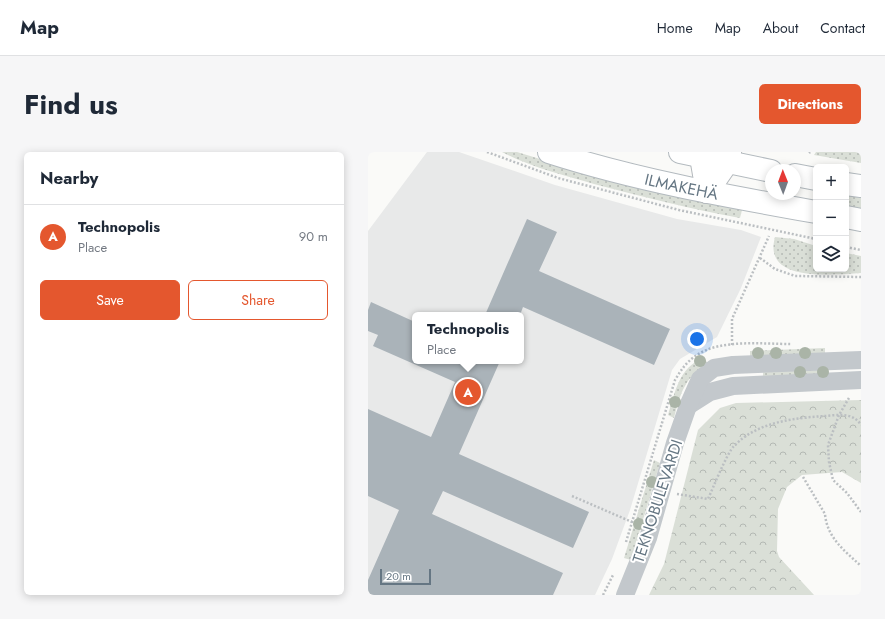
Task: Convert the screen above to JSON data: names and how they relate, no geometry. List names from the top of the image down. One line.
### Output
{"streets":{"main road":["ILMAKEHÄ"],"street":["TEKNOBULEVARDI"]},"scale_bar":"20 m","north":"top","page":{"header":"Map","nav":["Home","Map","About","Contact"],"title":"Find us","buttons":["Directions",["Save","Share"]],"heading":"Nearby","map_buttons":["+","−"],"list":[{"mark":"A","name":"Technopolis","note":"Place","value":"90 m"}],"popup":["Technopolis","Place"],"pins":"A","scale":"20 m"}}
